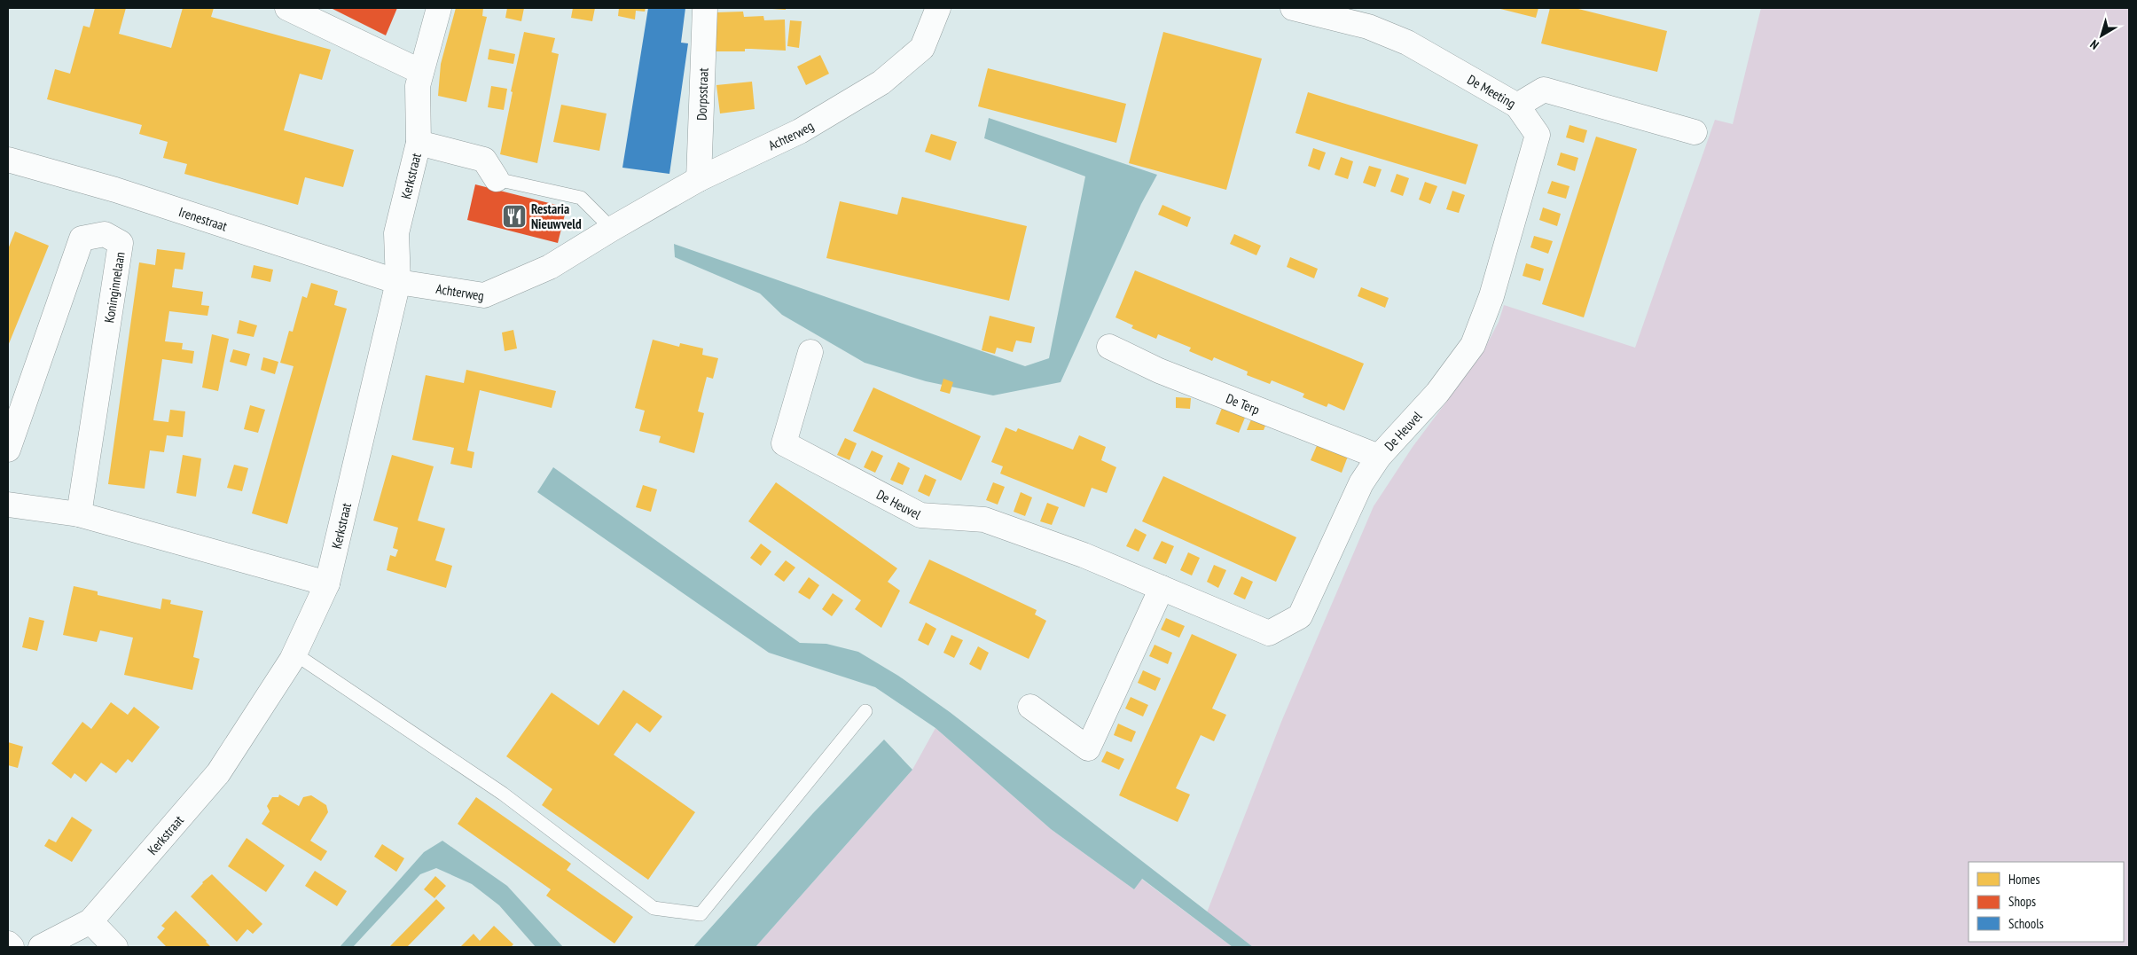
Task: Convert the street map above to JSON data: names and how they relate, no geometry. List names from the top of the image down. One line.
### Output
{"streets":{"street":["De Meeting","Dorpsstraat","Achterweg","Kerkstraat","Irenestraat","Koninginnelaan","De Terp","De Heuvel"]},"crossings":[["De Meeting","De Heuvel"],["Dorpsstraat","Achterweg"],["Achterweg","Kerkstraat"],["Achterweg","Irenestraat"],["Kerkstraat","Irenestraat"],["De Terp","De Heuvel"]],"places":{"restaurant":["Restaria Nieuwveld"]},"legend":["Homes","Shops","Schools"],"north":"bottom left"}
